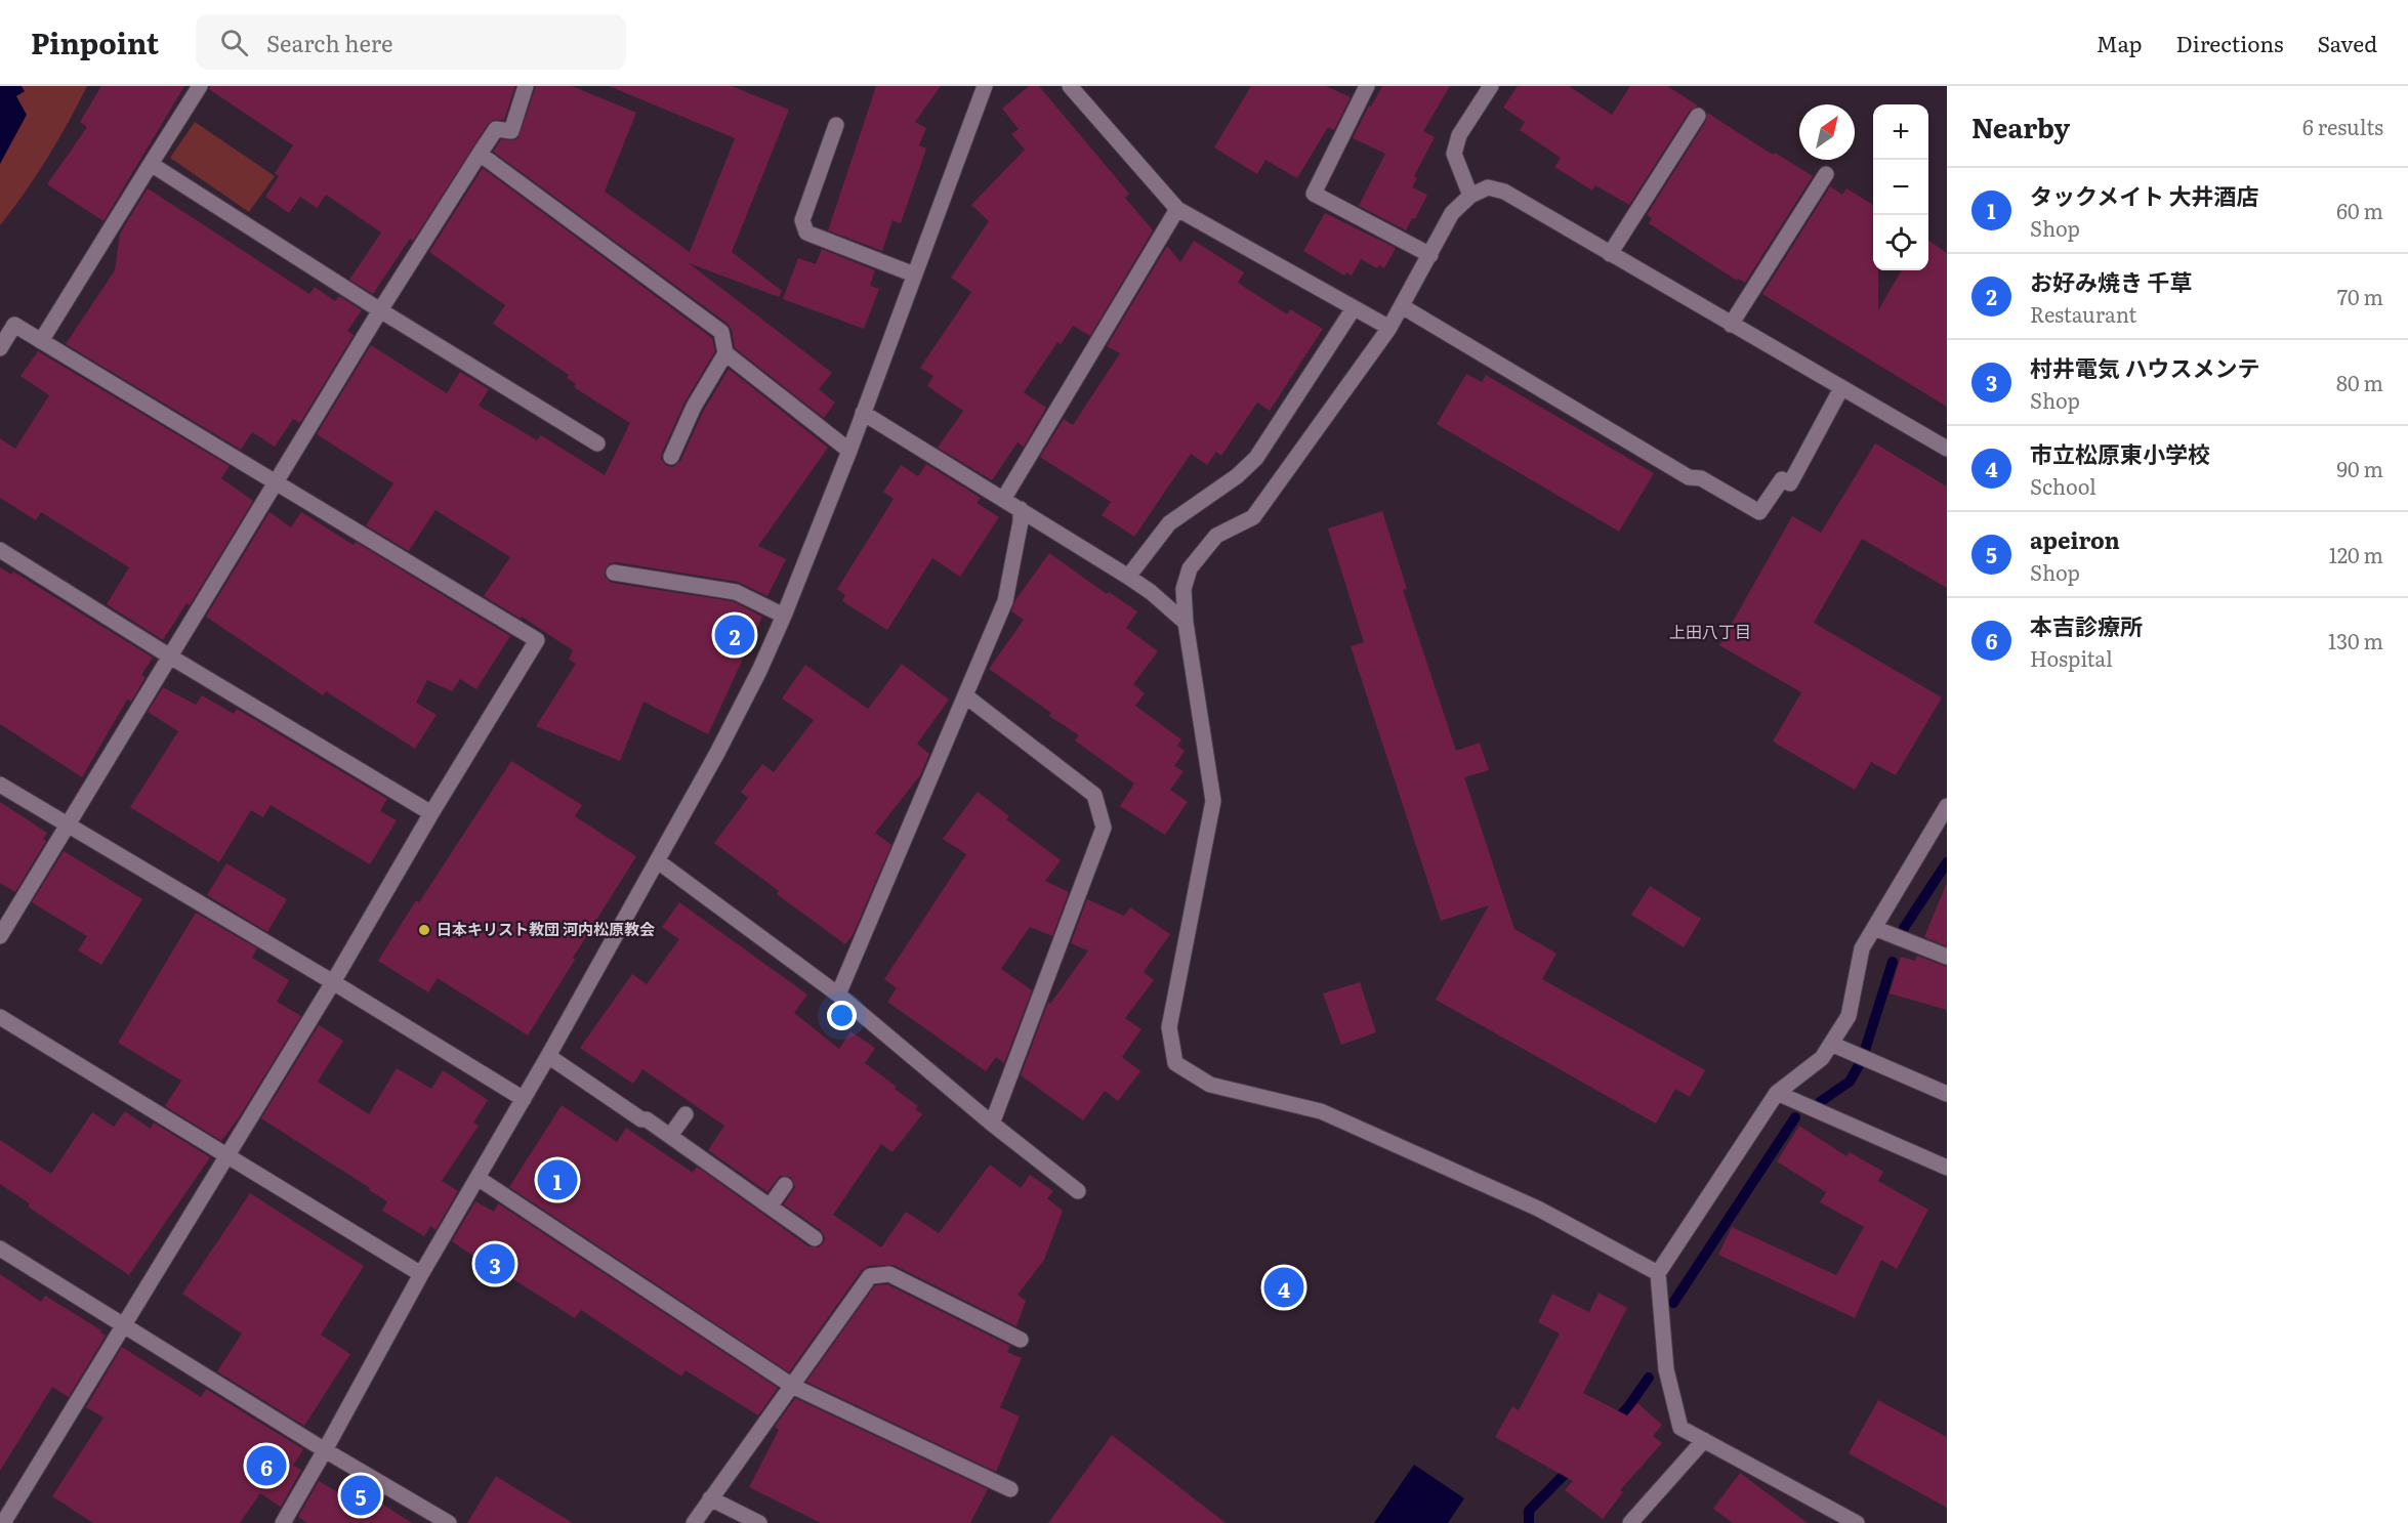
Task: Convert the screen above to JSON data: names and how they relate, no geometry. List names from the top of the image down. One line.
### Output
{"districts":["上田八丁目"],"places":["日本キリスト教団 河内松原教会"],"north":"top right","page":{"header":"Pinpoint","search":"Search here","nav":["Map","Directions","Saved"],"heading":["Nearby","6 results"],"map_buttons":["+","−"],"list":[{"mark":"1","name":"タックメイト 大井酒店","note":"Shop","value":"60 m"},{"mark":"2","name":"お好み焼き 千草","note":"Restaurant","value":"70 m"},{"mark":"3","name":"村井電気 ハウスメンテ","note":"Shop","value":"80 m"},{"mark":"4","name":"市立松原東小学校","note":"School","value":"90 m"},{"mark":"5","name":"apeiron","note":"Shop","value":"120 m"},{"mark":"6","name":"本吉診療所","note":"Hospital","value":"130 m"}],"pins":["2","1","3","4","6","5"]}}
